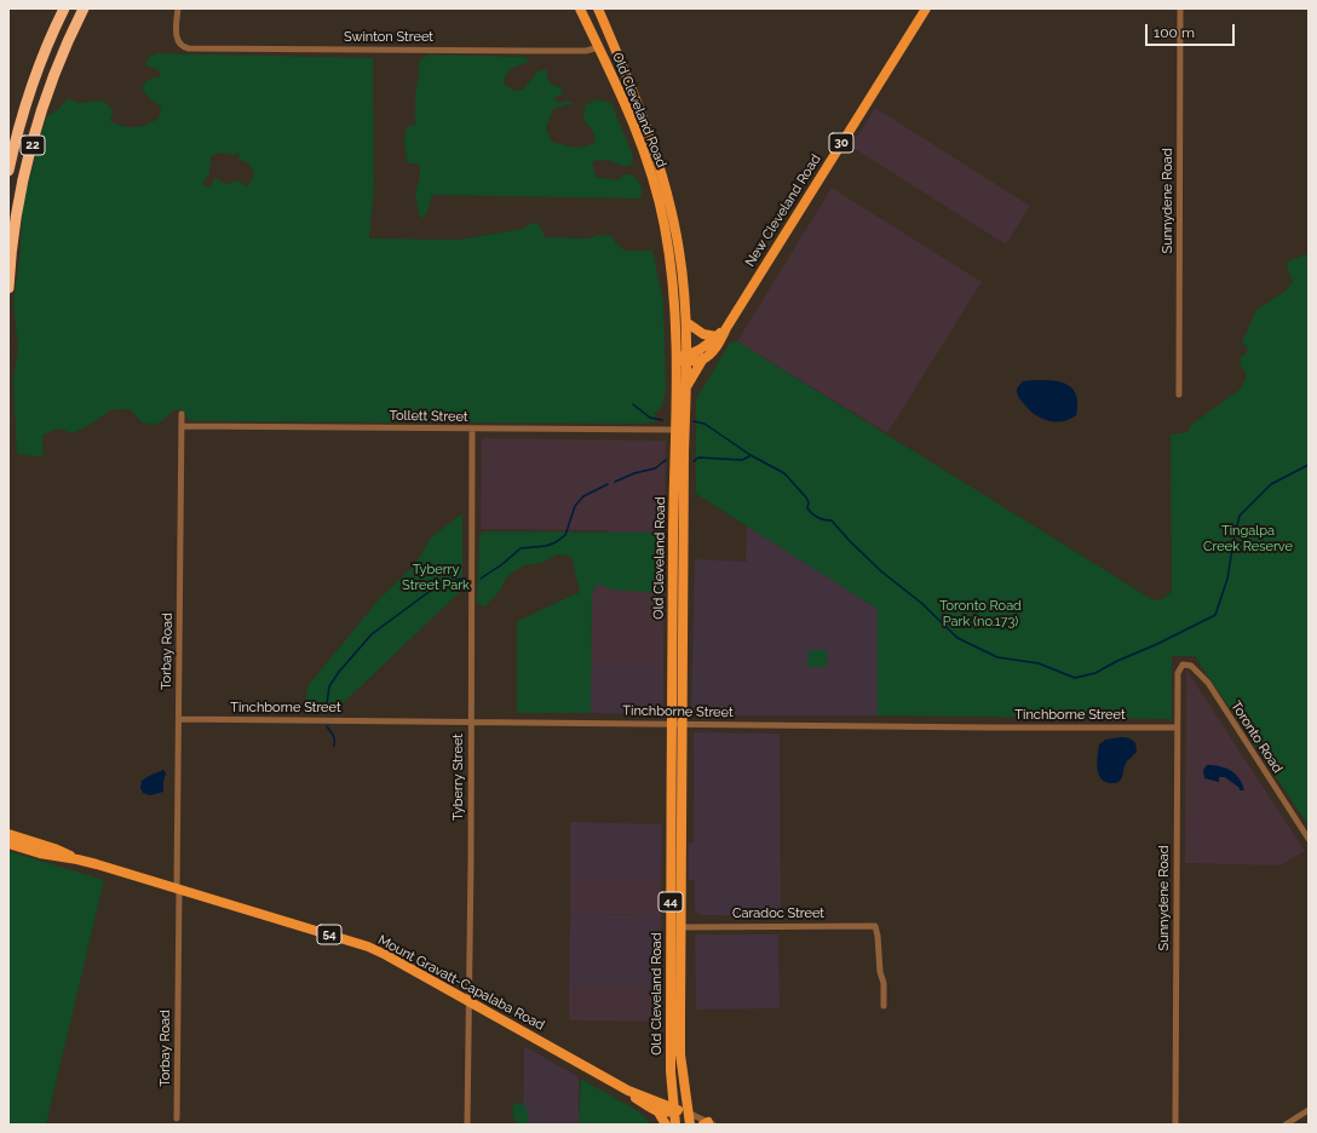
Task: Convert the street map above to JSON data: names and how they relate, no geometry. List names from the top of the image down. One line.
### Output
{"streets":{"highway":["22"],"main road":["Old Cleveland Road","30","New Cleveland Road","44","54","Mount Gravatt-Capalaba Road"],"street":["Swinton Street","Sunnydene Road","Tollett Street","Torbay Road","Tinchborne Street","Toronto Road","Tyberry Street","Caradoc Street"]},"crossings":[["Swinton Street","Old Cleveland Road"],["Old Cleveland Road","New Cleveland Road"],["Old Cleveland Road","Tollett Street"],["Old Cleveland Road","Tinchborne Street"],["Old Cleveland Road","Caradoc Street"],["Old Cleveland Road","Mount Gravatt-Capalaba Road"],["Sunnydene Road","Tinchborne Street"],["Sunnydene Road","Toronto Road"],["Tollett Street","Torbay Road"],["Tollett Street","Tyberry Street"],["Torbay Road","Tinchborne Street"],["Torbay Road","Mount Gravatt-Capalaba Road"],["Tinchborne Street","Tyberry Street"],["Tyberry Street","Mount Gravatt-Capalaba Road"],["54","Mount Gravatt-Capalaba Road"]],"parks":["Tingalpa Creek Reserve","Tyberry Street Park","Toronto Road Park (no.173)"],"scale_bar":"100 m"}
